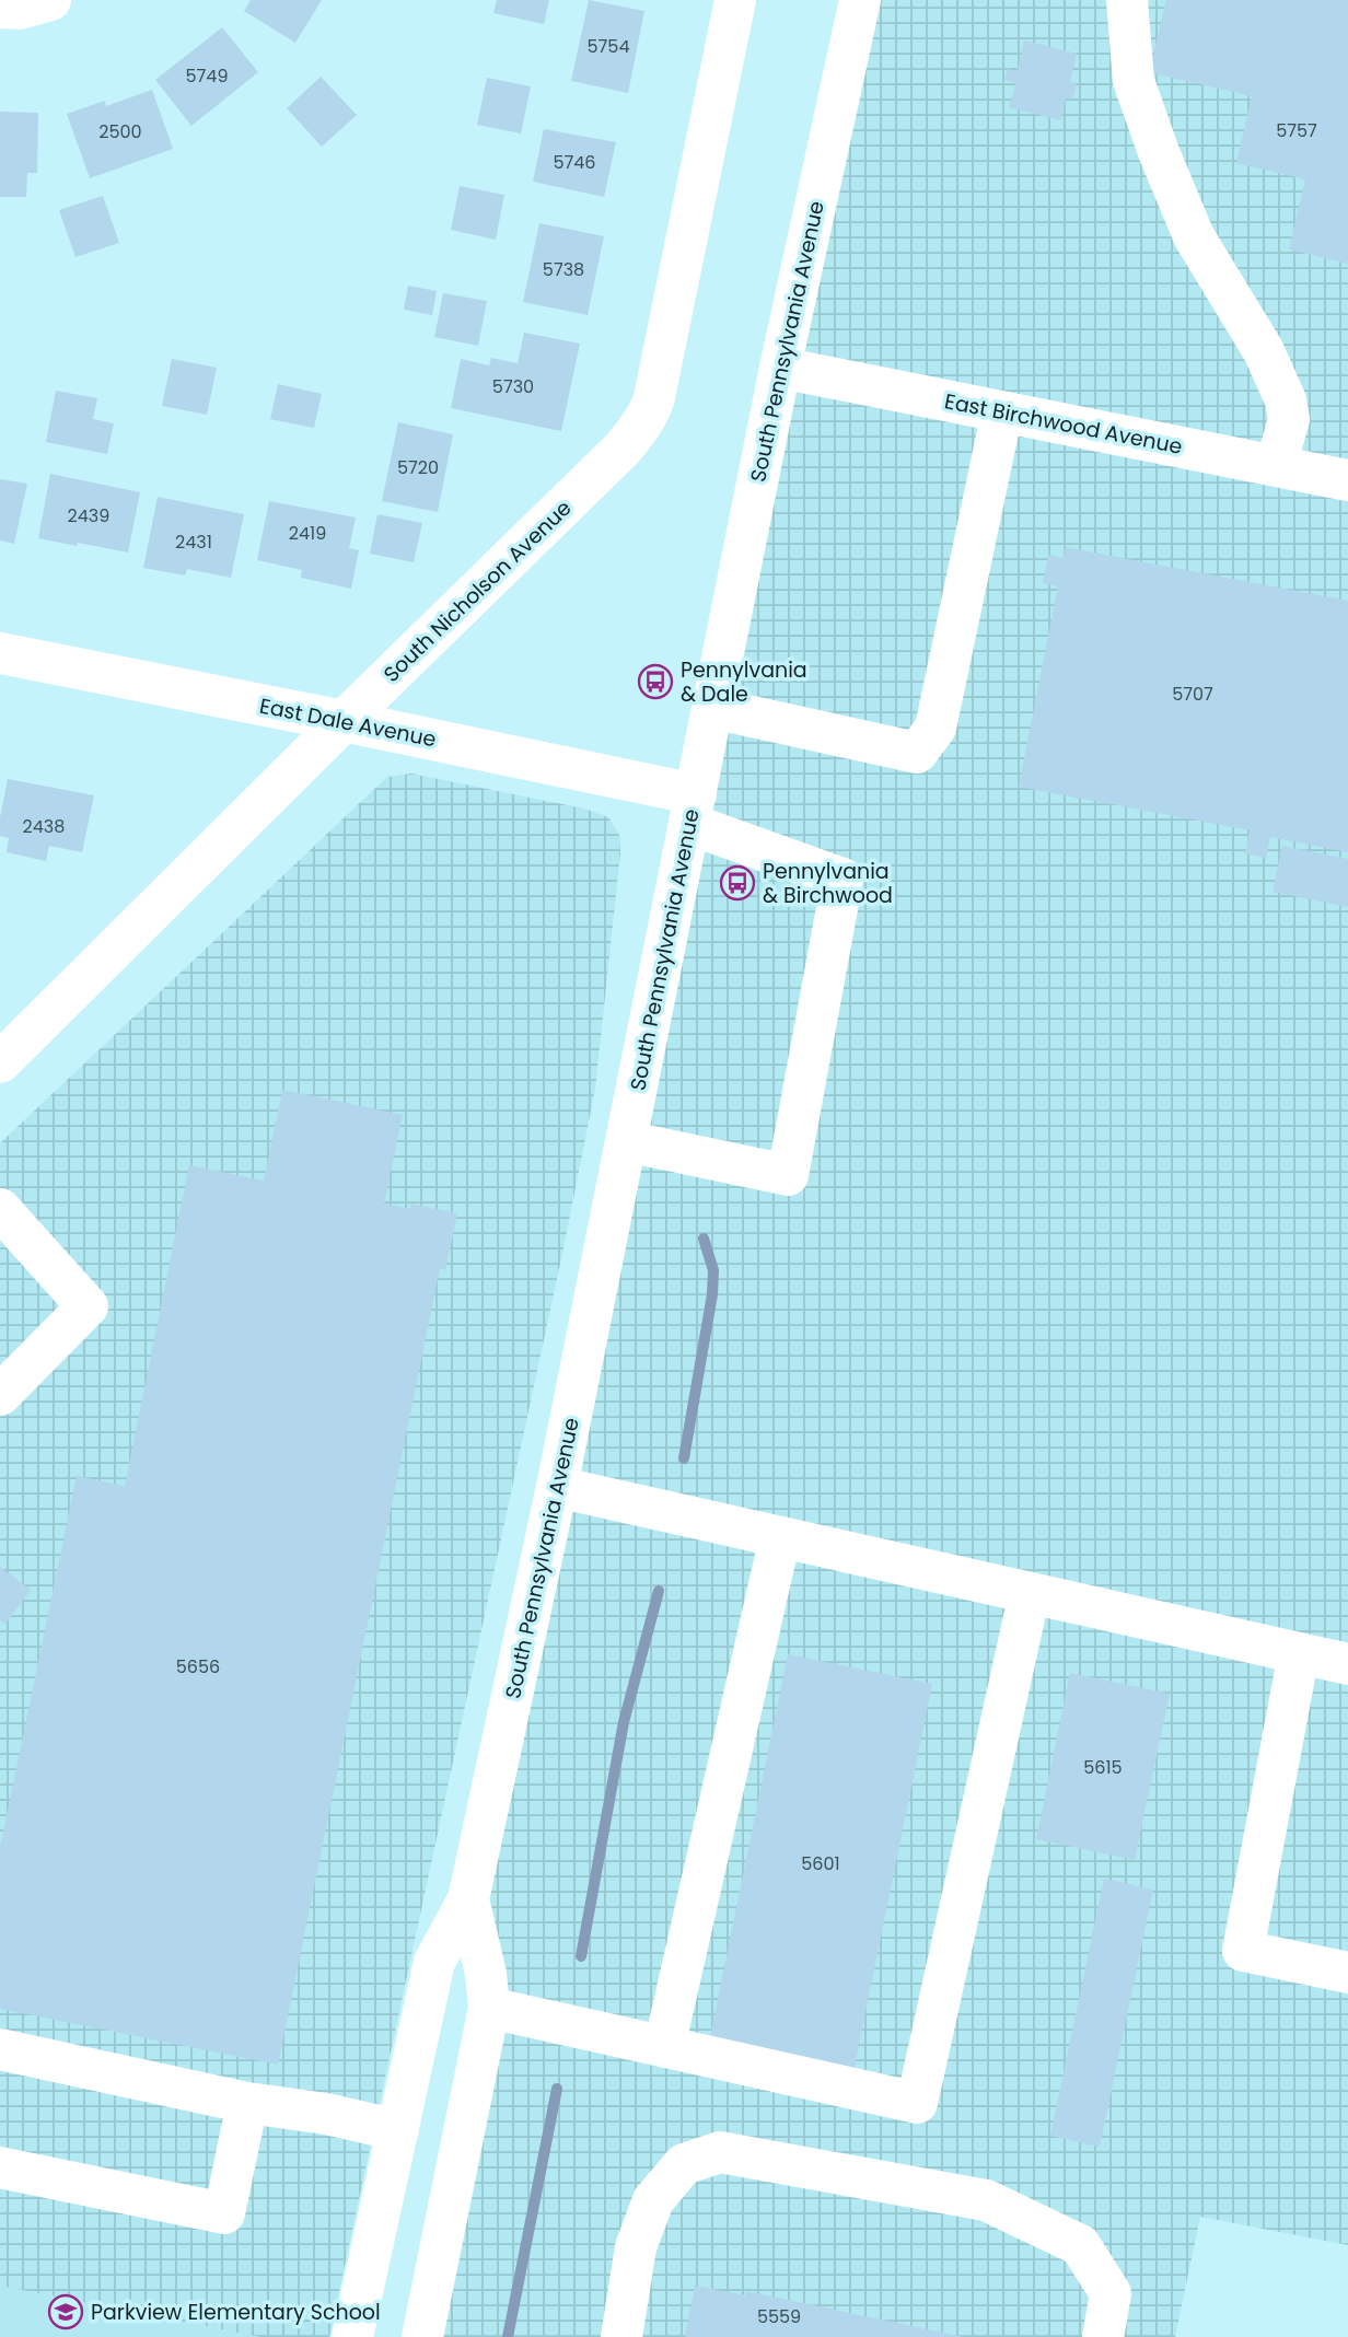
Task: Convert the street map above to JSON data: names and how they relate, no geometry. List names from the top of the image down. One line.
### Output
{"streets":{"main road":["South Pennsylvania Avenue","East Birchwood Avenue","South Nicholson Avenue","East Dale Avenue"]},"crossings":[["South Pennsylvania Avenue","East Birchwood Avenue"],["South Pennsylvania Avenue","East Dale Avenue"],["South Nicholson Avenue","East Dale Avenue"]],"places":{"bus stop":["Pennylvania & Dale","Pennylvania & Birchwood"],"school or university":["Parkview Elementary School"]},"house_numbers":["5754","5749","5757","2500","5746","5738","5730","5720","2439","2419","2431","5707","2438","5656","5615","5601","5559"]}
